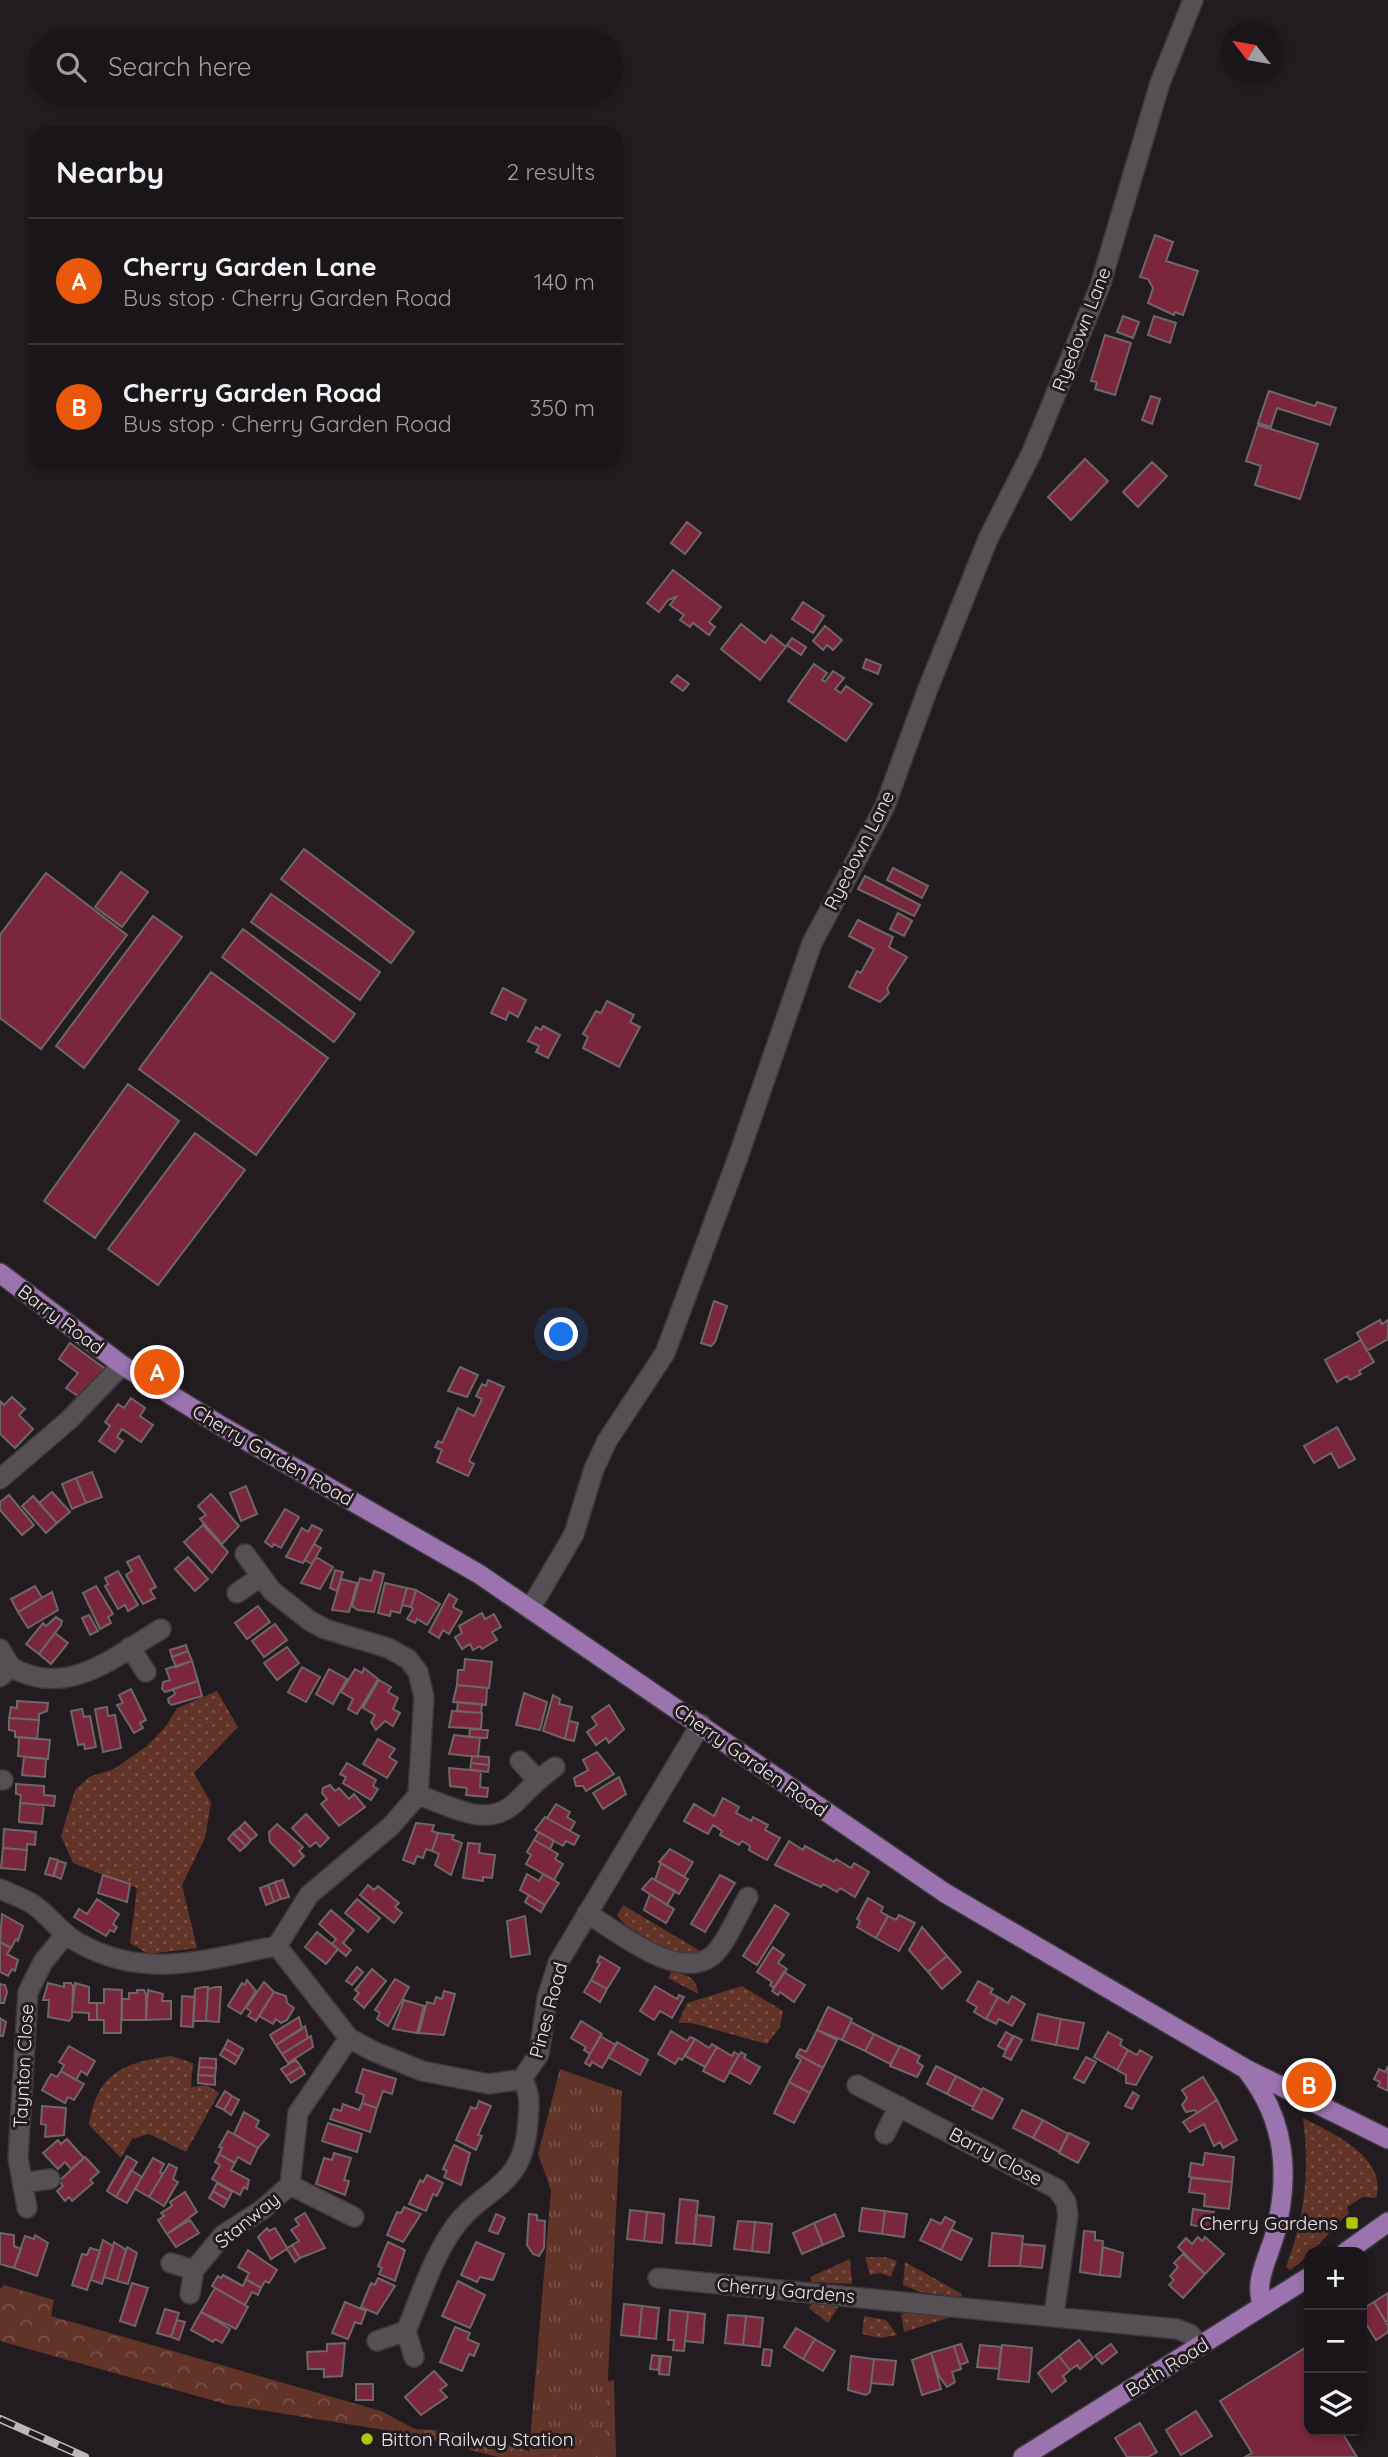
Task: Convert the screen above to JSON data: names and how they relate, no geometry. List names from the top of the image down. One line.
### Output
{"streets":{"main road":["Barry Road","Cherry Garden Road","Bath Road"],"street":["Ryedown Lane","Pines Road","Taynton Close","Barry Close","Stanway","Cherry Gardens"]},"crossings":[["Ryedown Lane","Cherry Garden Road"],["Barry Road","Cherry Garden Road"],["Cherry Garden Road","Pines Road"],["Barry Close","Cherry Gardens"],["Cherry Gardens","Bath Road"]],"places":{"transit":["Cherry Gardens"],"other":["Bitton Railway Station"]},"north":"top left","page":{"search":"Search here","heading":["Nearby","2 results"],"list":[{"mark":"A","name":"Cherry Garden Lane","note":"Bus stop · Cherry Garden Road","value":"140 m"},{"mark":"B","name":"Cherry Garden Road","note":"Bus stop · Cherry Garden Road","value":"350 m"}],"pins":["A","B"],"map_buttons":["+","−"]}}
